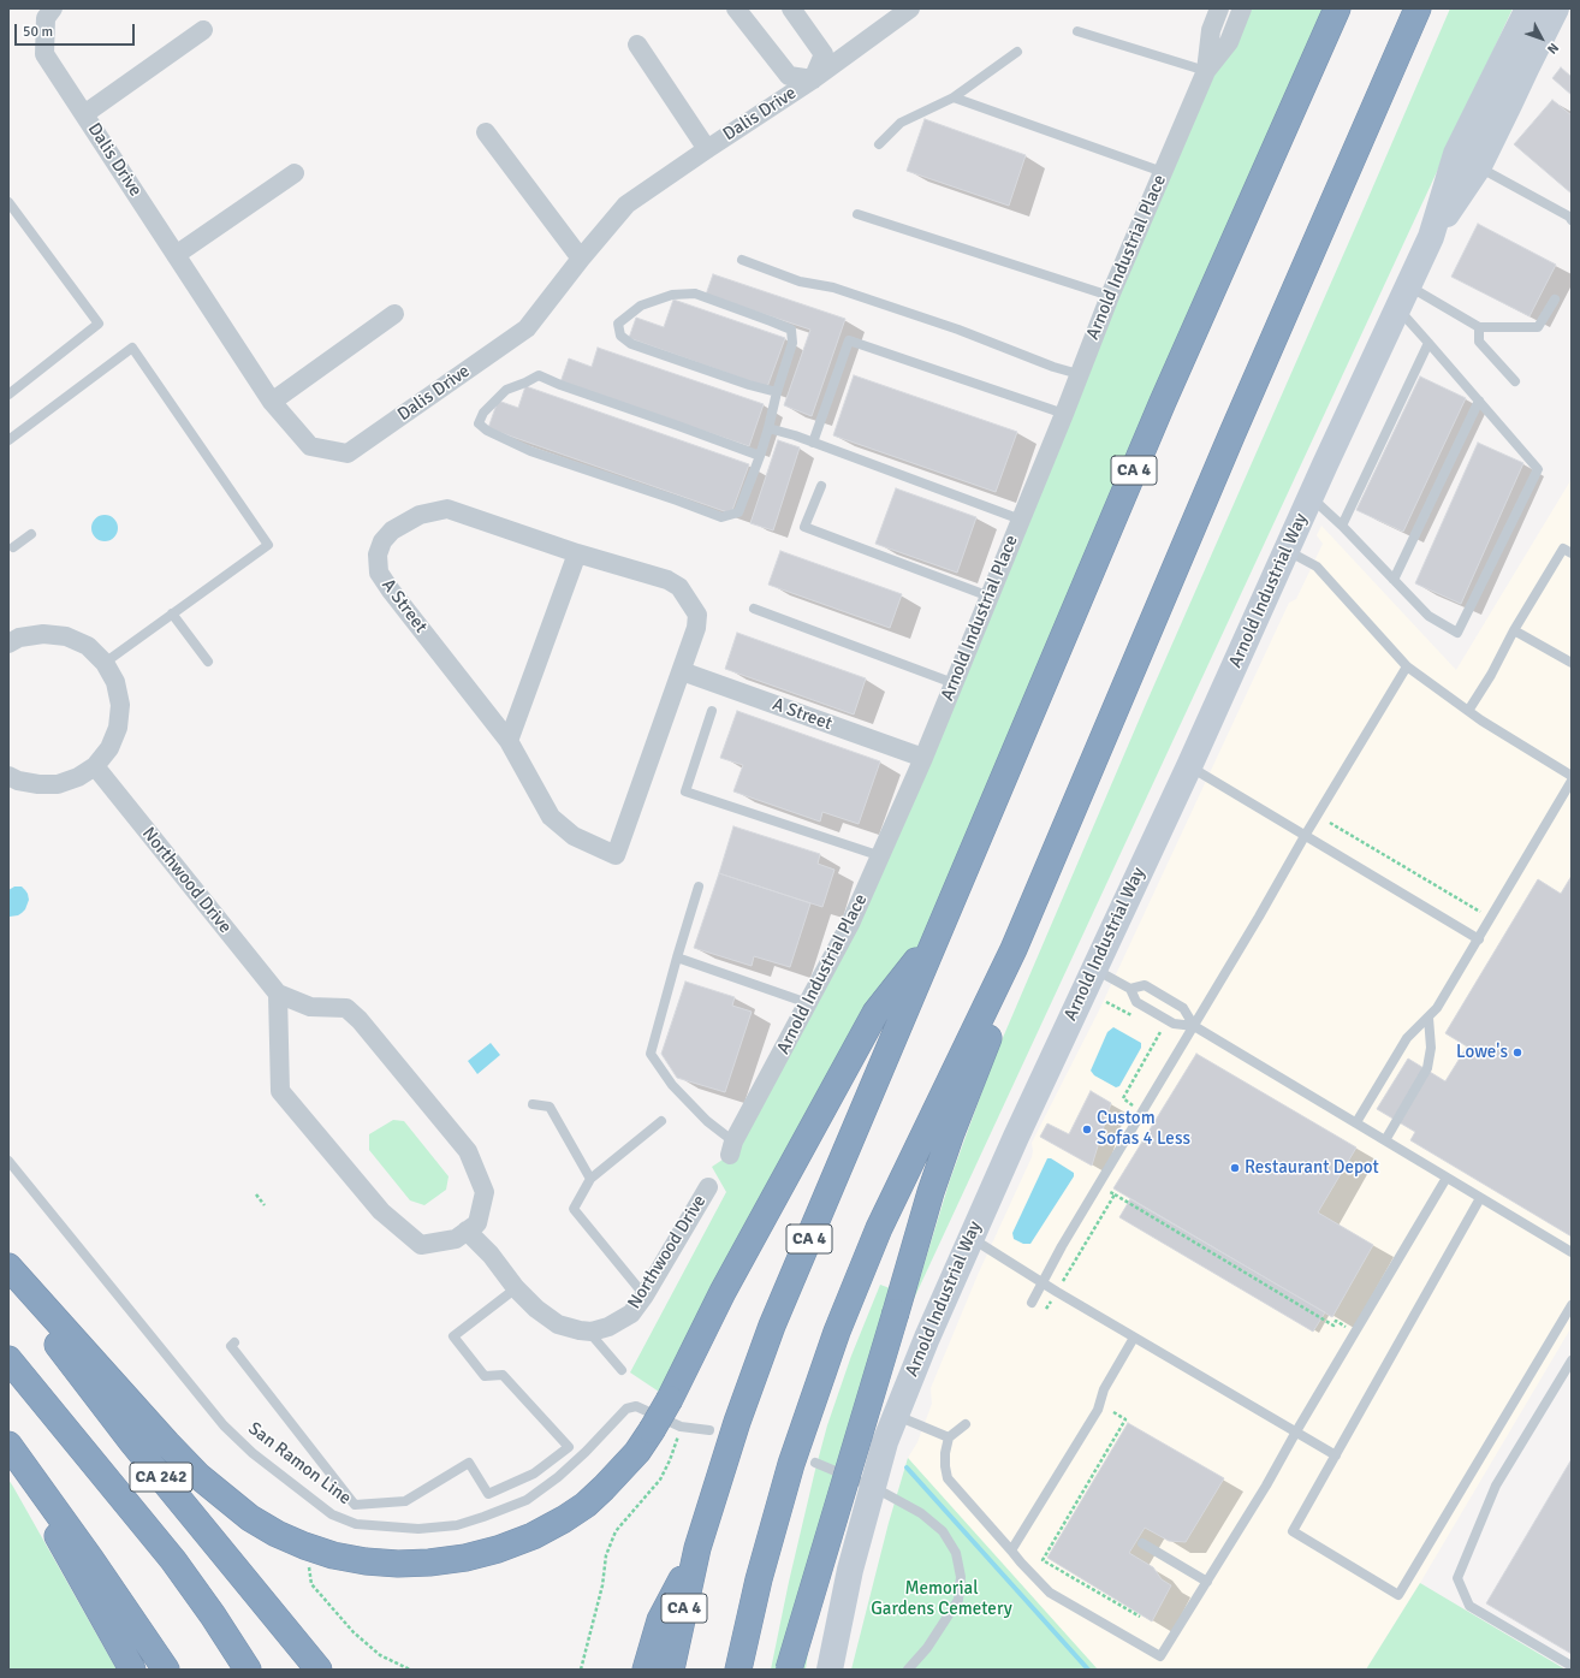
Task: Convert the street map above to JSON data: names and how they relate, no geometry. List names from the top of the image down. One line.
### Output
{"streets":{"highway":["CA 4","CA 242"],"street":["Dalis Drive","Arnold Industrial Place","Arnold Industrial Way","A Street","Northwood Drive"],"lane":["San Ramon Line"]},"crossings":[["Arnold Industrial Place","A Street"]],"parks":["Memorial Gardens Cemetery"],"places":["Lowe's","Custom Sofas 4 Less","Restaurant Depot"],"scale_bar":"50 m","north":"bottom right"}
